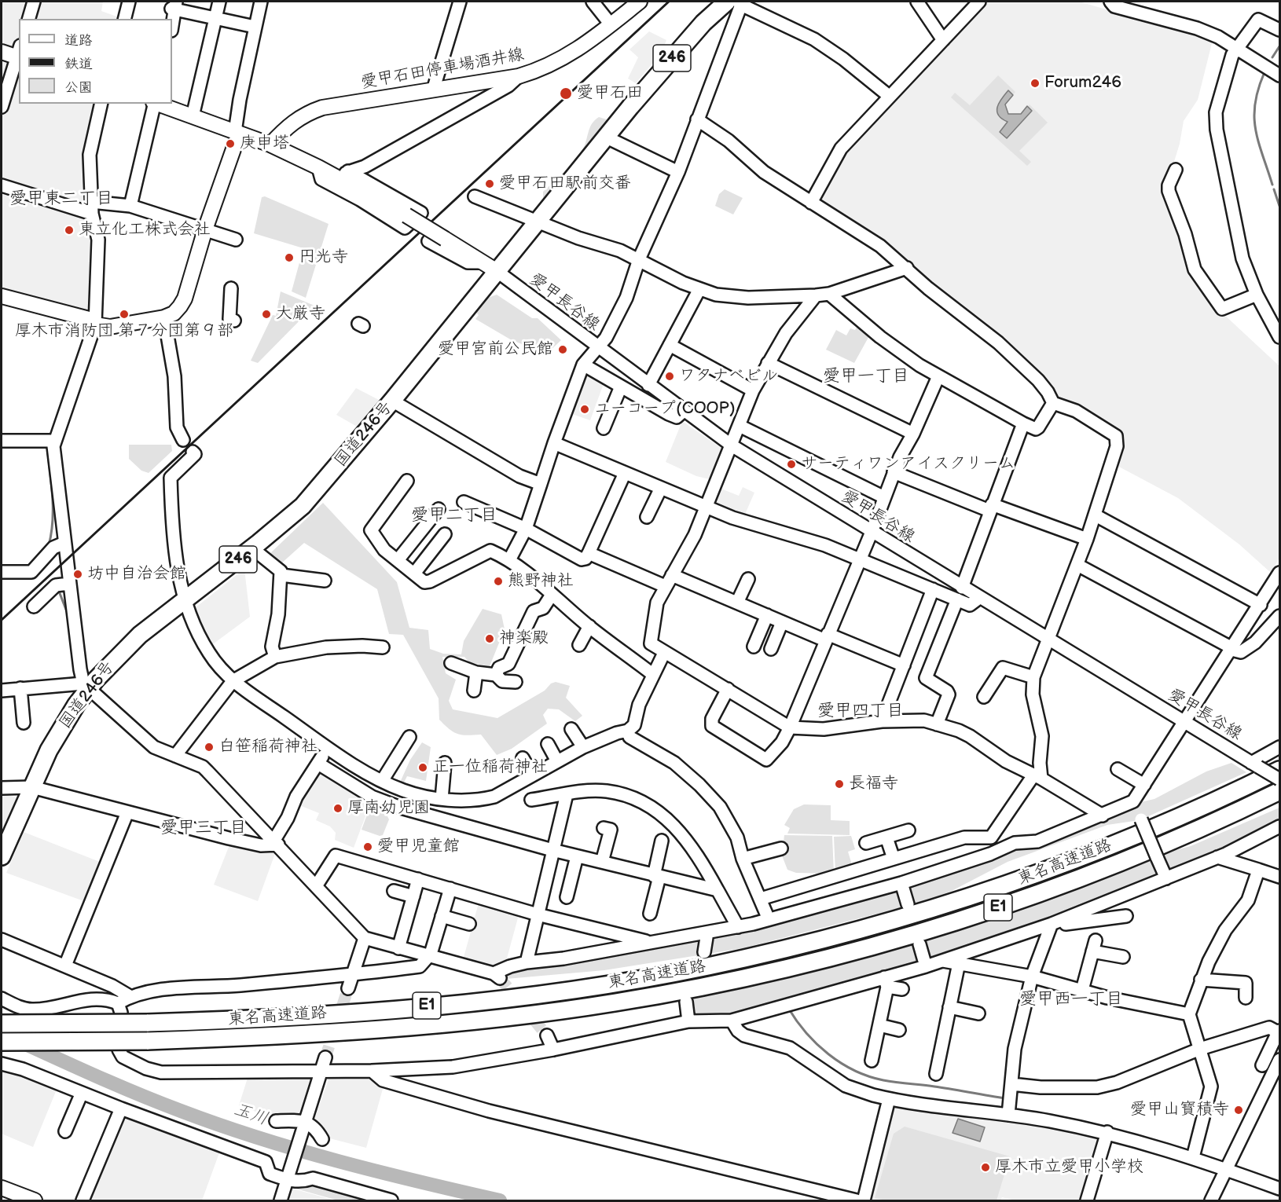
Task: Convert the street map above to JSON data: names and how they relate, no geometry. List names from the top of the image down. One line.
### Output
{"streets":{"highway":["246","国道246号","東名高速道路","E1"],"main road":["愛甲石田停車場酒井線"],"street":["愛甲長谷線"]},"crossings":[["愛甲長谷線","国道246号"]],"districts":["愛甲東二丁目","愛甲一丁目","愛甲二丁目","愛甲四丁目","愛甲三丁目","愛甲西一丁目"],"water":["玉川"],"places":["Forum246","愛甲石田","庚申塔","愛甲石田駅前交番","東立化工株式会社","円光寺","厚木市消防団 第７分団第９部","大厳寺","愛甲宮前公民館","ワタナベビル","ユーコープ(COOP)","サーティワンアイスクリーム","坊中自治会館","熊野神社","神楽殿","白笹稲荷神社","正一位稲荷神社","長福寺","厚南幼児園","愛甲児童館","愛甲山寳積寺","厚木市立愛甲小学校"],"legend":["道路","鉄道","公園"]}
